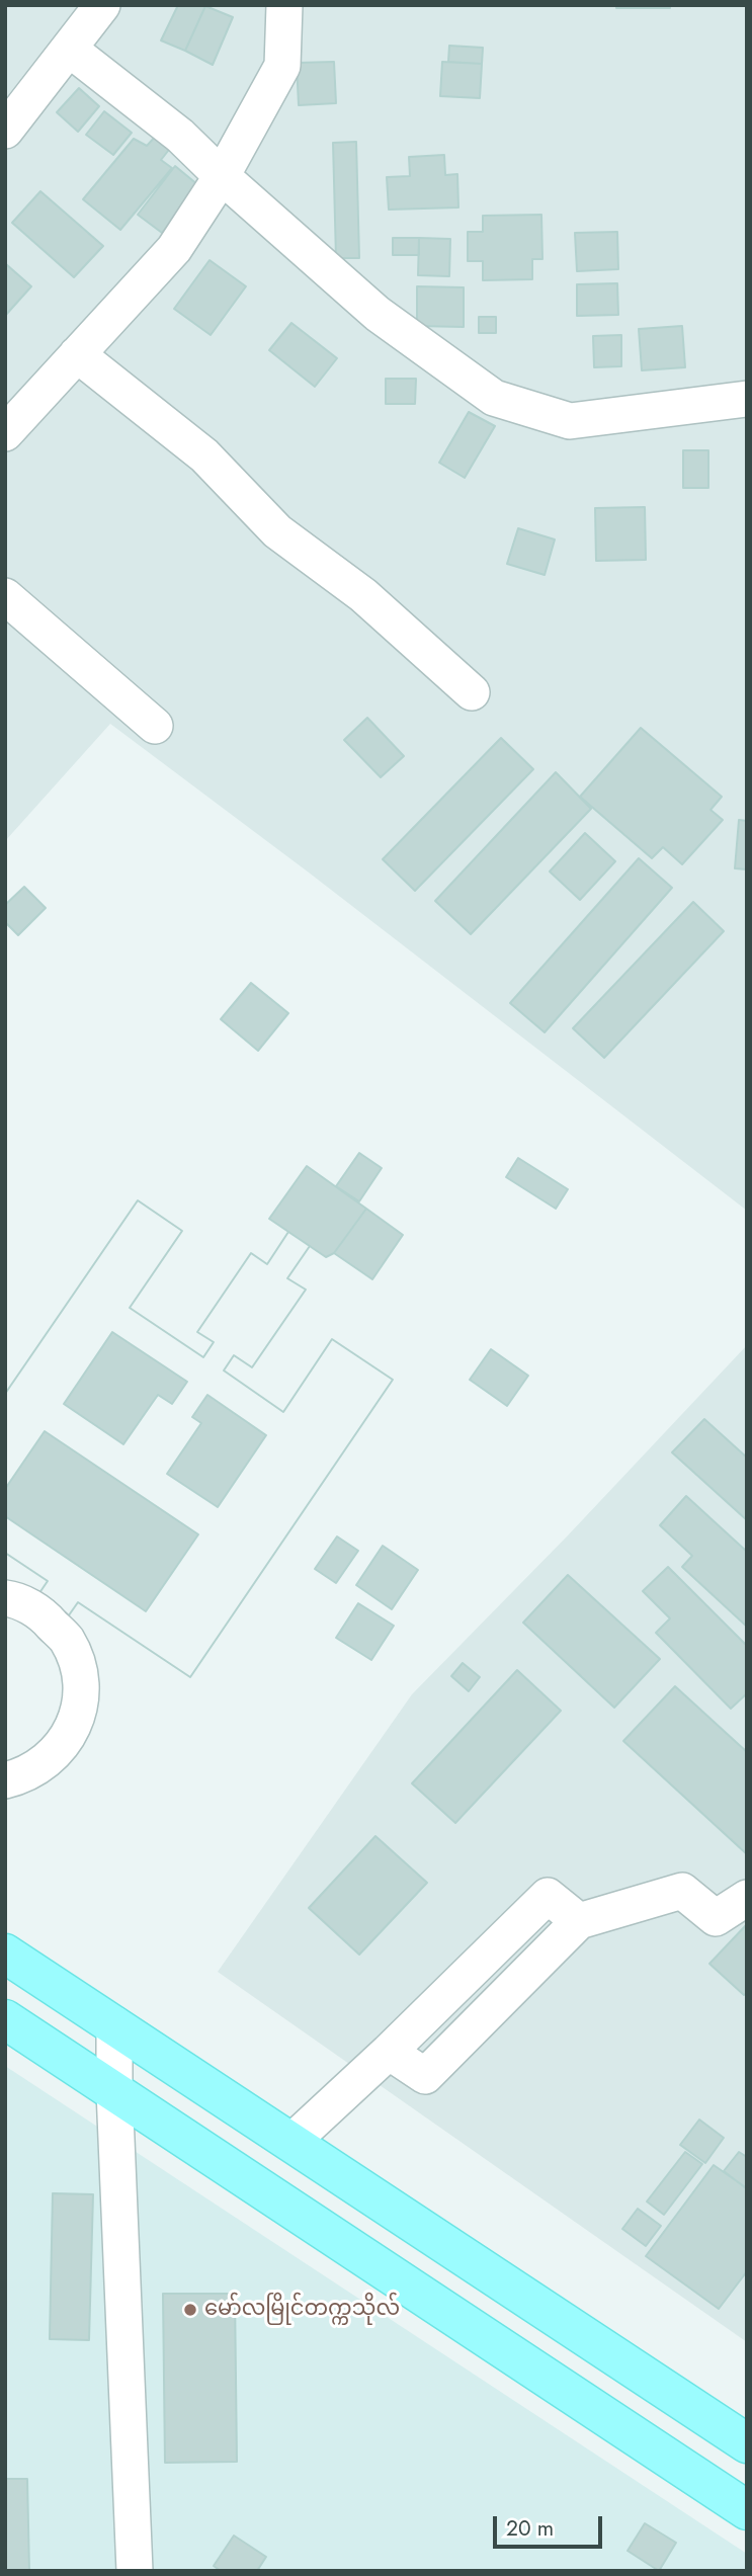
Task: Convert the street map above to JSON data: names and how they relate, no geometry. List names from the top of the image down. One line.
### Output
{"places":["မော်လမြိုင်တက္ကသိုလ်"],"scale_bar":"20 m"}
